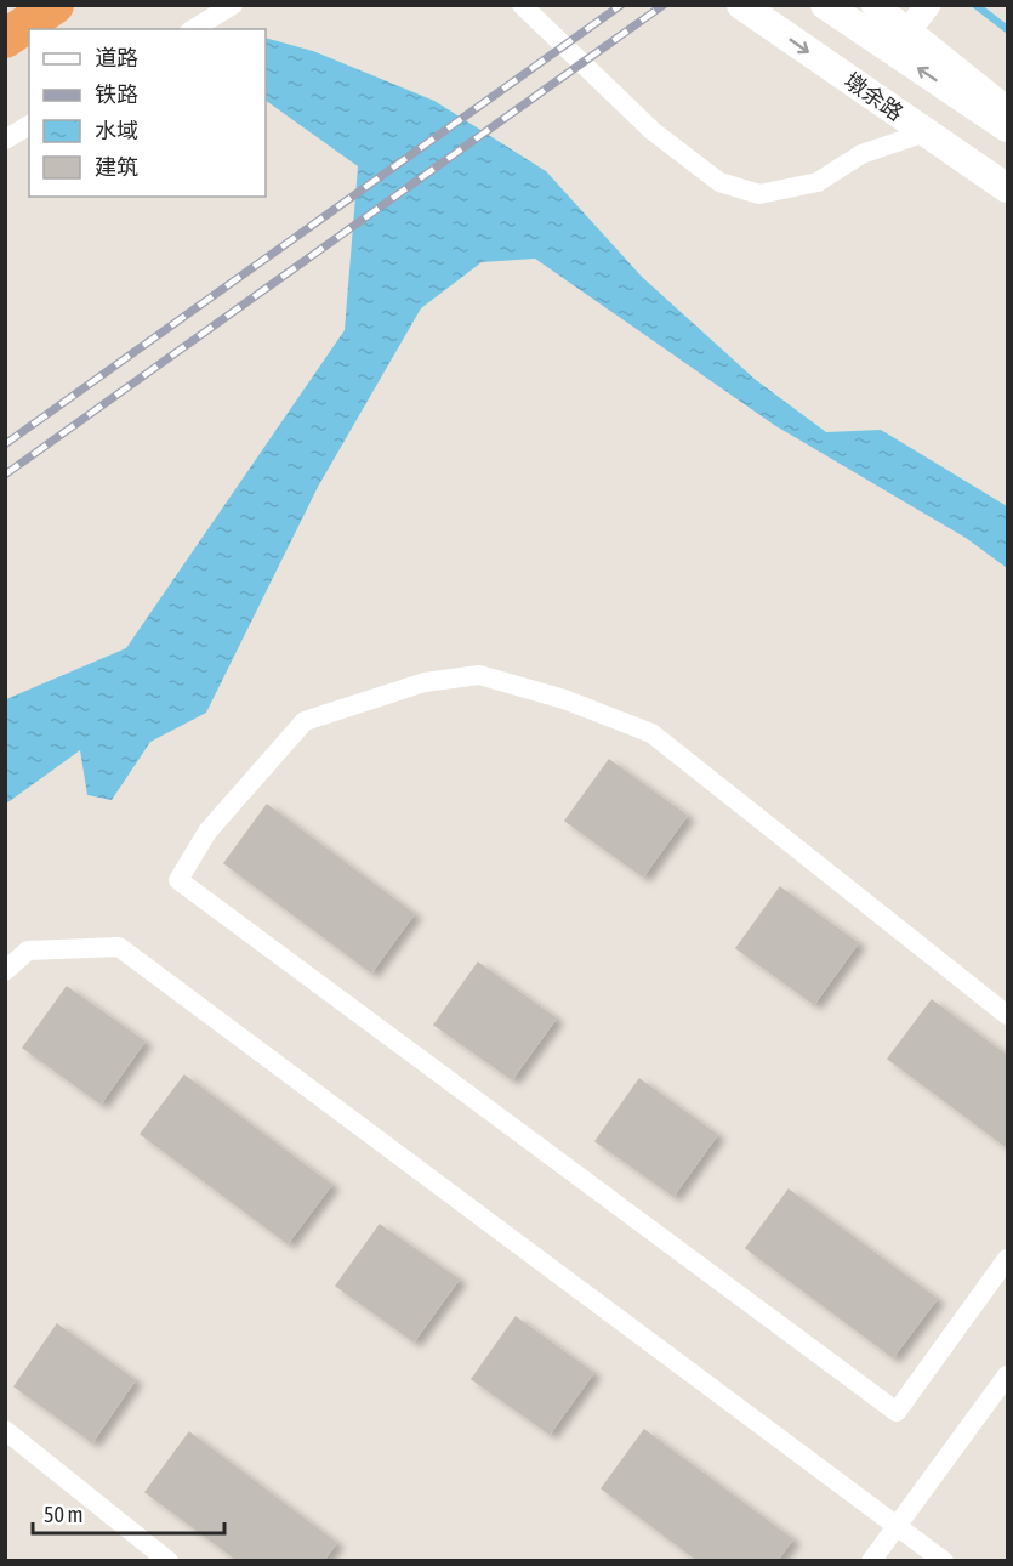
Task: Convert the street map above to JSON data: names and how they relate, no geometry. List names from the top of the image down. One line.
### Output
{"streets":{"main road":["墩余路"]},"legend":["道路","铁路","水域","建筑"],"scale_bar":"50 m"}
